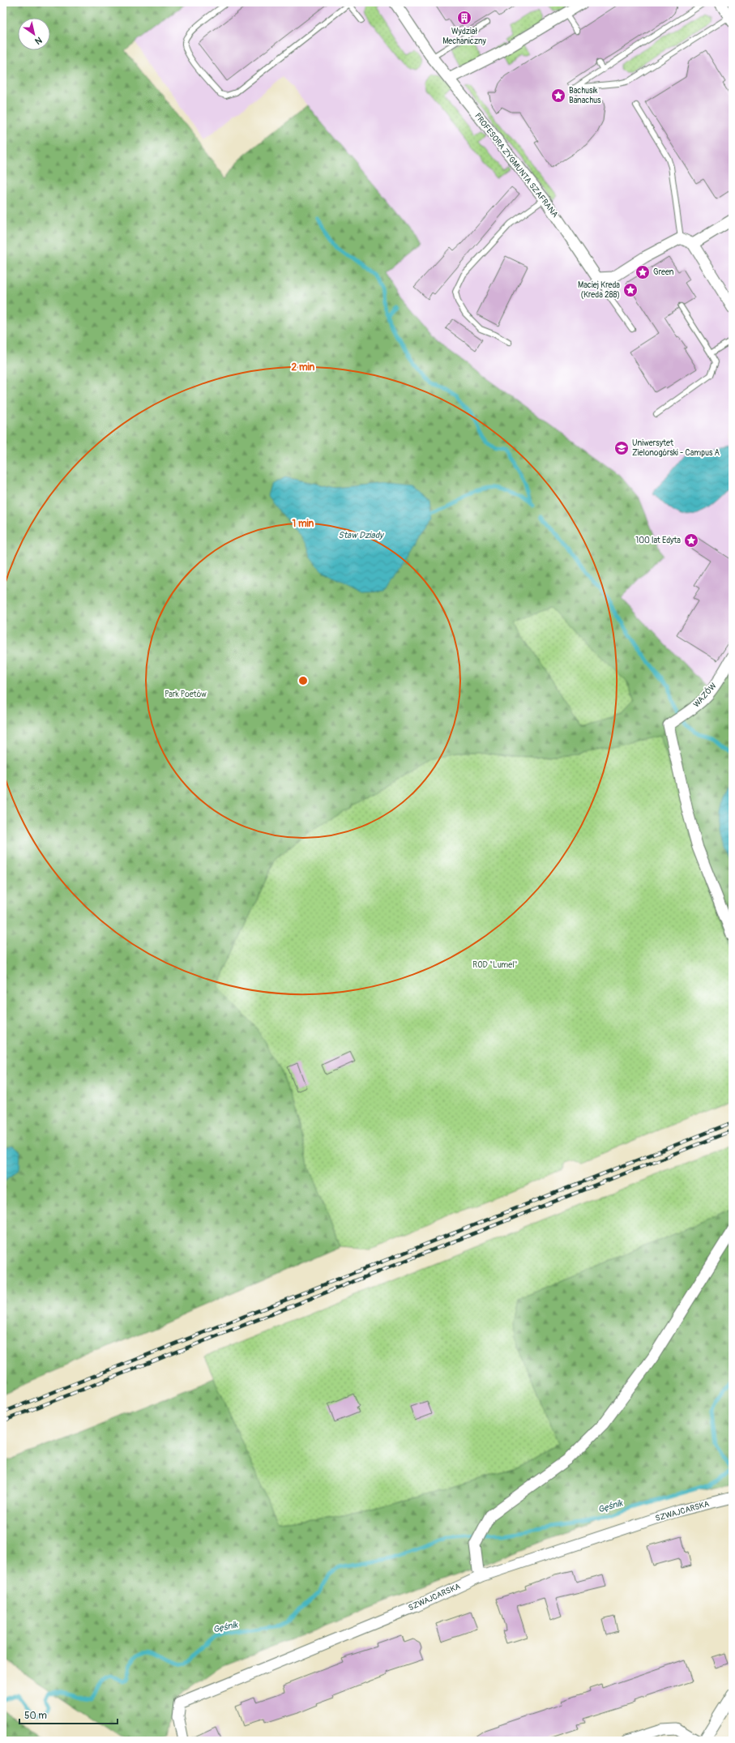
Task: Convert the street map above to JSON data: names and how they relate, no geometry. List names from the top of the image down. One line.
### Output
{"streets":{"street":["PROFESORA ZYGMUNTA SZAFRANA","WAZÓW","SZWAJCARSKA"]},"water":["Staw Dziady","Gęśnik"],"parks":["Park Poetów","ROD \"Lumel\""],"places":{"building":["Wydział Mechaniczny"],"place":["Bachusik Banachus","Green","Maciej Kreda (Kreda 288)","100 lat Edyta"],"school or university":["Uniwersytet Zielonogórski - Campus A"]},"scale_bar":"50 m","north":"bottom right","rings":["2 min","1 min"]}
